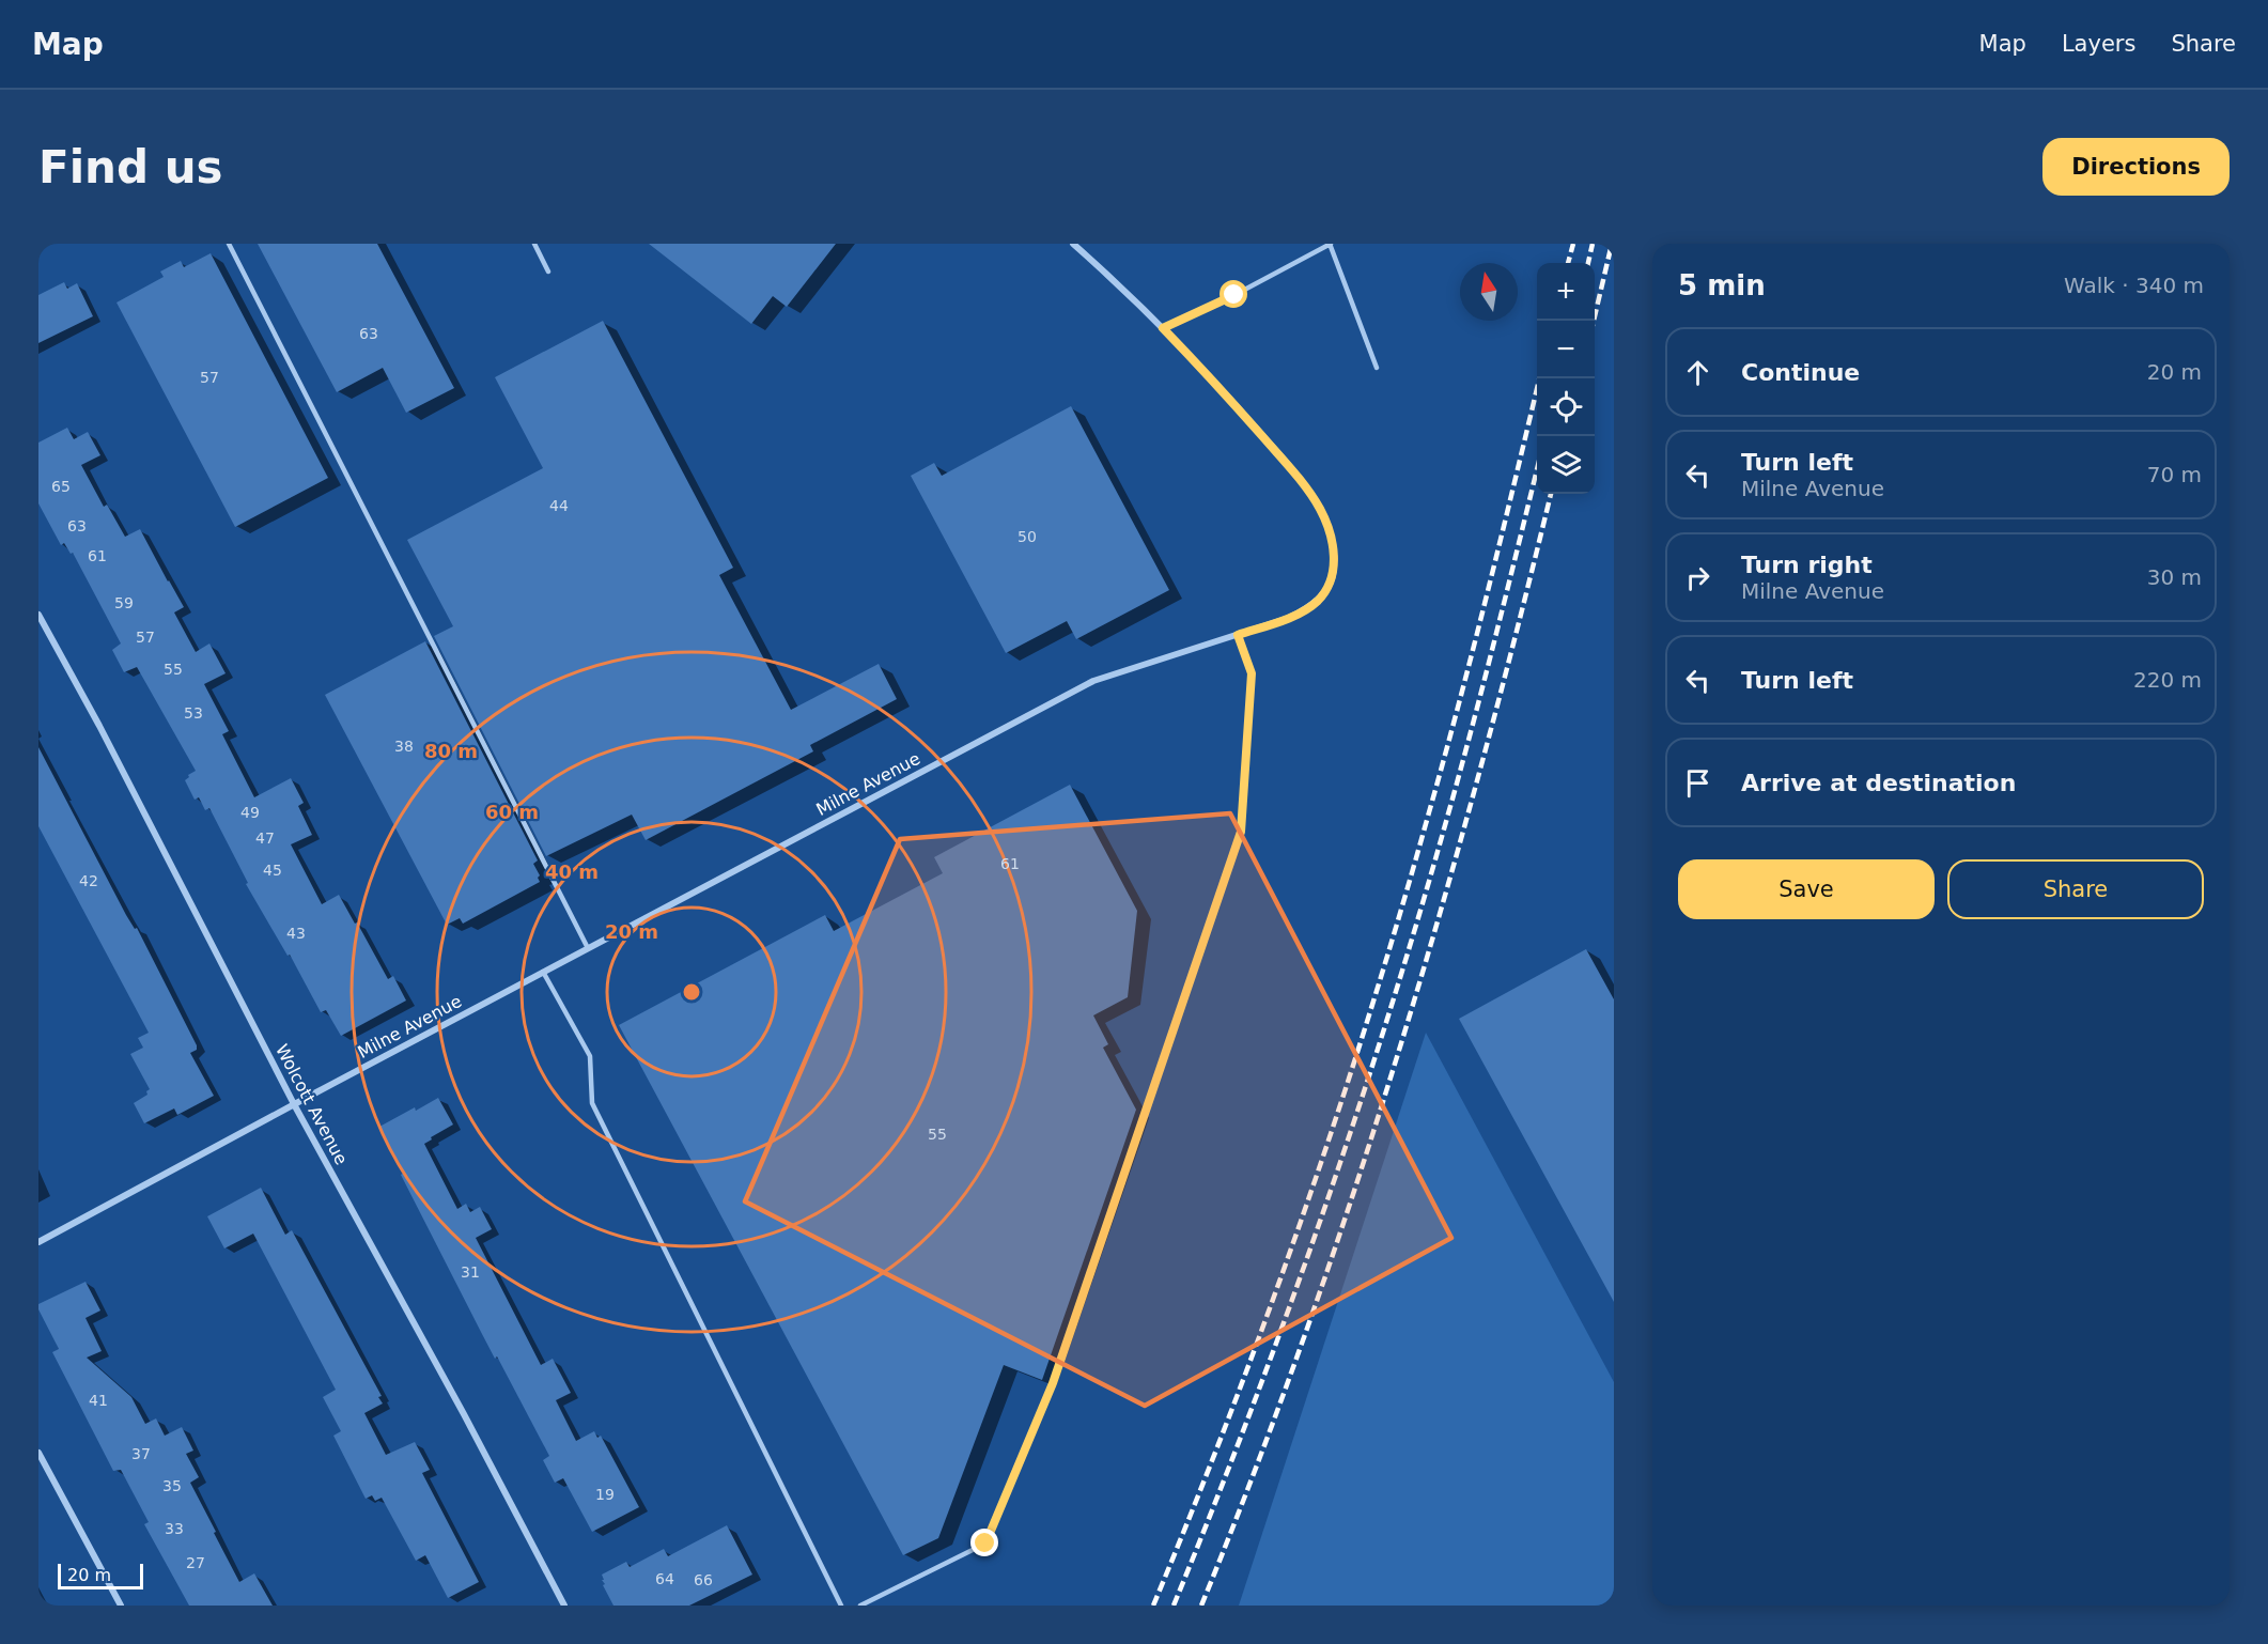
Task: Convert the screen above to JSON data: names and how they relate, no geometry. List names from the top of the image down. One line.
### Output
{"streets":{"street":["Milne Avenue","Wolcott Avenue"]},"crossings":[["Milne Avenue","Wolcott Avenue"]],"house_numbers":["63","57","65","44","63","50","61","59","57","55","53","38","49","47","61","45","42","43","55","31","41","37","35","19","33","27","64","66"],"scale_bar":"20 m","north":"top","page":{"header":"Map","nav":["Map","Layers","Share"],"buttons":["Directions",["Save","Share"]],"title":"Find us","heading":["5 min","Walk · 340 m"],"map_buttons":["+","−"],"list":[["Continue","20 m"],["Turn left","Milne Avenue","70 m"],["Turn right","Milne Avenue","30 m"],["Turn left","220 m"],"Arrive at destination"],"scale":"20 m"},"rings":["80 m","60 m","40 m","20 m"]}
